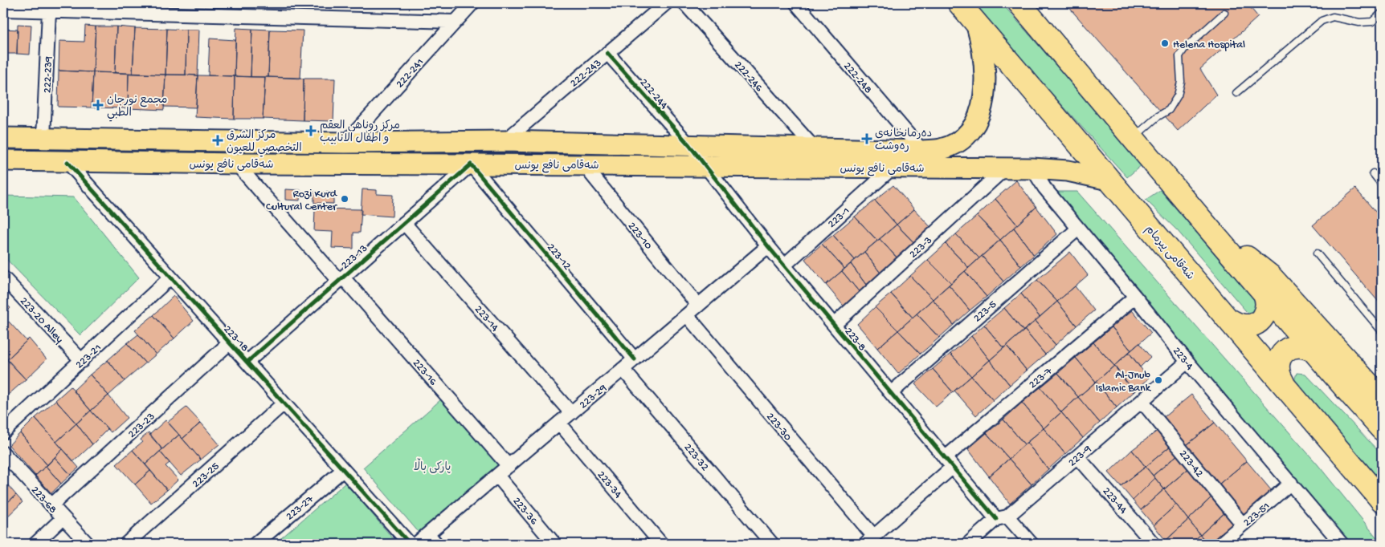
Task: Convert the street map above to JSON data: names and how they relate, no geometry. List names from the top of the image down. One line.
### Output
{"streets":{"highway":["شەقامی پیرمام"],"main road":["شەقامی نافع یونس"],"street":["222-241","222-243","222-239","222-246","222-248","222-244","223-1","223-10","223-3","223-13","223-12","223-5","223-14","223-20 Alley","223-18","223-8","223-21","223-4","223-16","223-7","223-29","223-23","223-30","223-9","223-32","223-42","223-25","223-34","223-68","223-44","223-27","223-36","223-51"]},"crossings":[["222-241","شەقامی نافع یونس"],["222-243","222-244"],["222-243","شەقامی نافع یونس"],["222-239","شەقامی نافع یونس"],["222-246","شەقامی نافع یونس"],["222-248","شەقامی نافع یونس"],["222-244","شەقامی نافع یونس"],["222-244","223-8"],["شەقامی نافع یونس","223-1"],["شەقامی نافع یونس","223-10"],["شەقامی نافع یونس","223-3"],["شەقامی نافع یونس","شەقامی پیرمام"],["شەقامی نافع یونس","223-13"],["شەقامی نافع یونس","223-12"],["شەقامی نافع یونس","223-18"],["شەقامی نافع یونس","223-8"],["شەقامی نافع یونس","223-4"],["شەقامی نافع یونس","223-16"],["223-1","223-8"],["223-10","223-29"],["223-3","223-8"],["223-13","223-12"],["223-13","223-14"],["223-13","223-18"],["223-13","223-16"],["223-12","223-29"],["223-5","223-8"],["223-5","223-4"],["223-14","223-29"],["223-20 Alley","223-21"],["223-18","223-21"],["223-18","223-23"],["223-18","223-25"],["223-18","223-27"],["223-8","223-7"],["223-8","223-29"],["223-8","223-9"],["223-4","223-7"],["223-4","223-9"],["223-4","223-51"],["223-16","223-29"],["223-7","223-30"],["223-29","223-30"],["223-29","223-32"],["223-29","223-34"],["223-29","223-36"],["223-23","223-68"],["223-9","223-42"],["223-9","223-44"],["223-42","223-51"]],"parks":["پارکی باڵا"],"places":{"other":["Helena Hospital","Rozi Kurd Cultural Center","Al-Jnub Islamic Bank"],"health":["مجمع نورجان الطبي","مركز روناهي العقم و اطفال الانابيب","دەرمانخانەی رەوشت","مركز الشرق التخصصي للعيون"]}}
